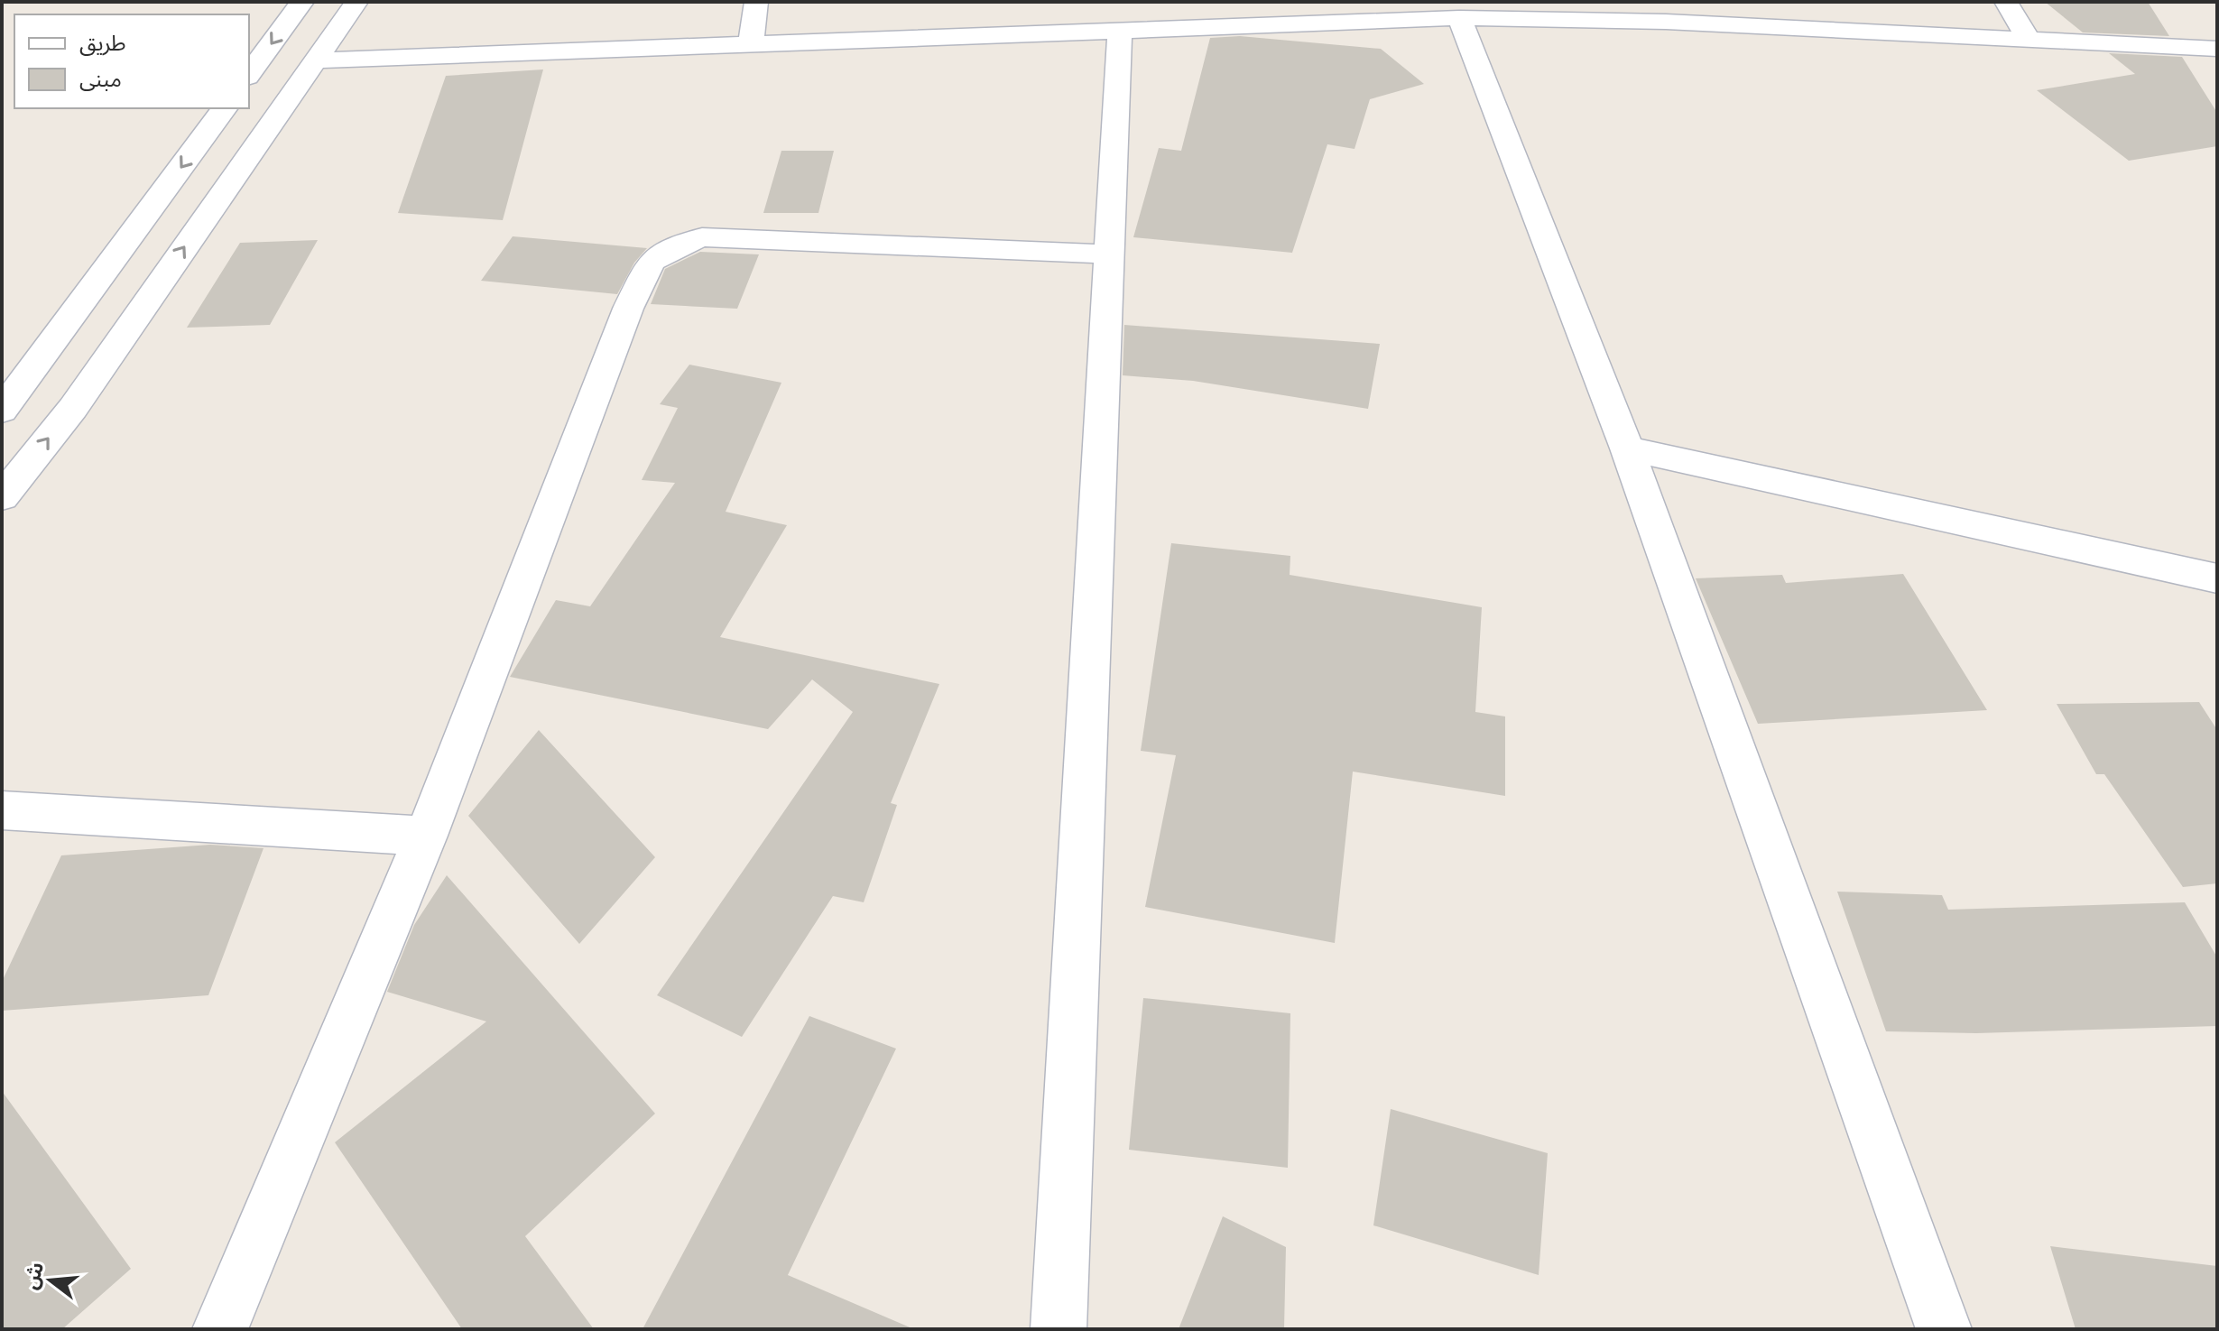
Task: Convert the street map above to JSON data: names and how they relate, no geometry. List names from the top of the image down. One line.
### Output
{"legend":["طريق","مبنى"],"north":"left"}
